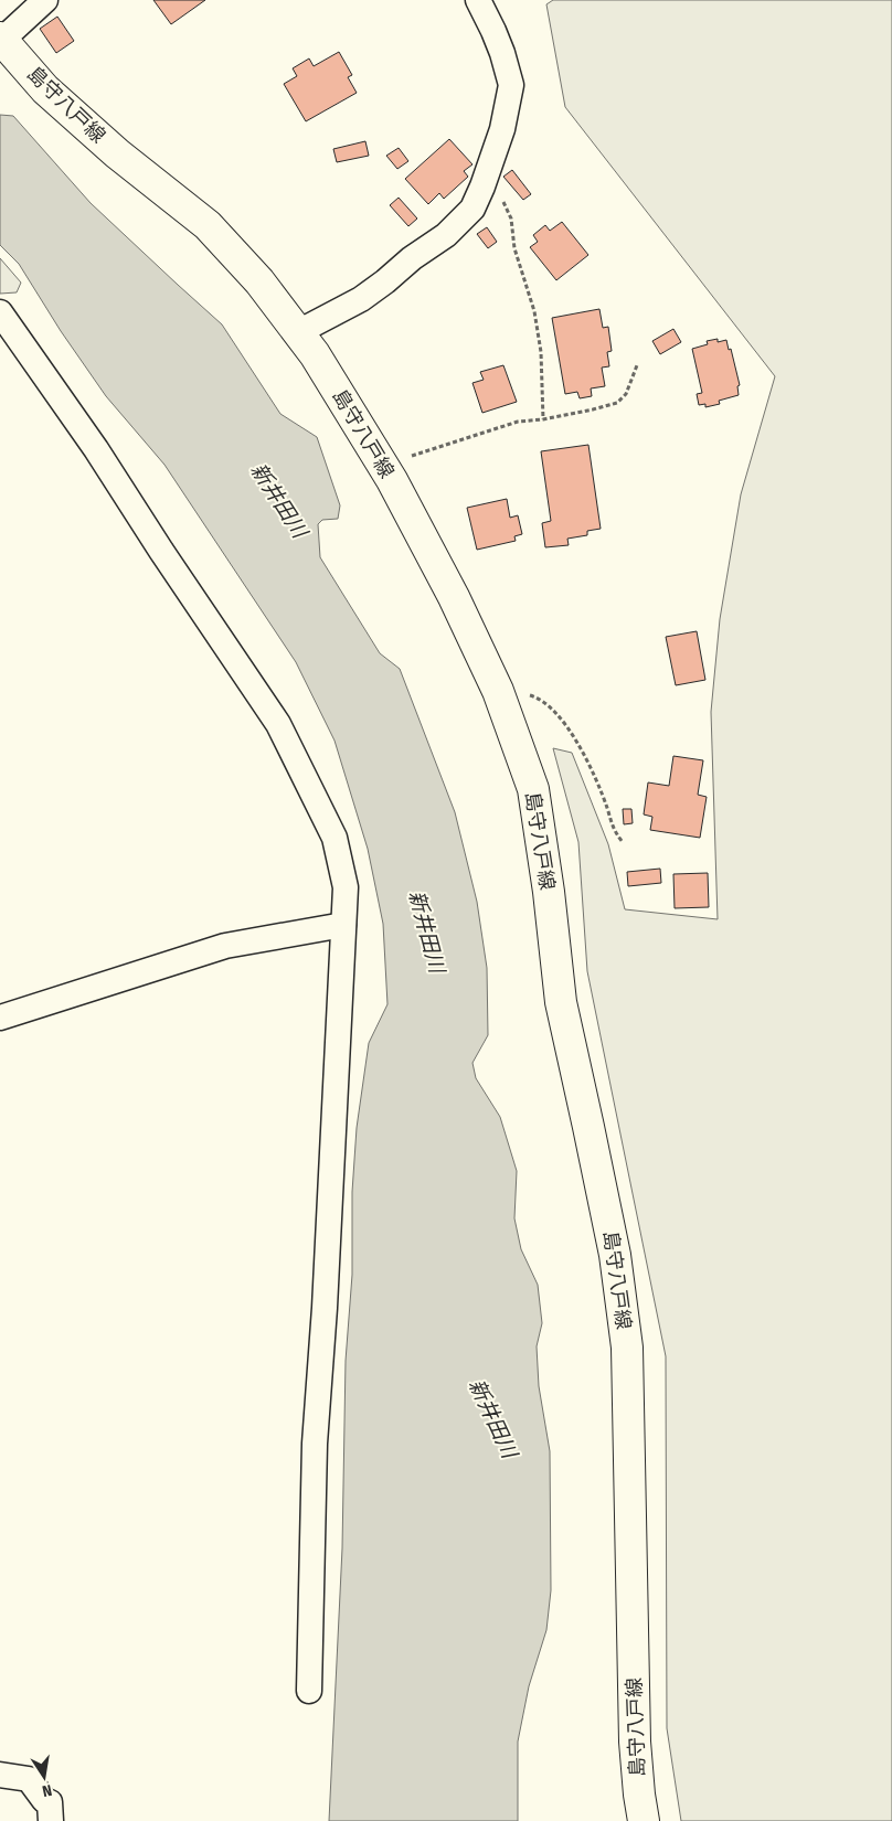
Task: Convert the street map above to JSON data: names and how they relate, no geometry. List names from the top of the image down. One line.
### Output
{"streets":{"main road":["島守八戸線"]},"water":["新井田川"],"north":"bottom"}
